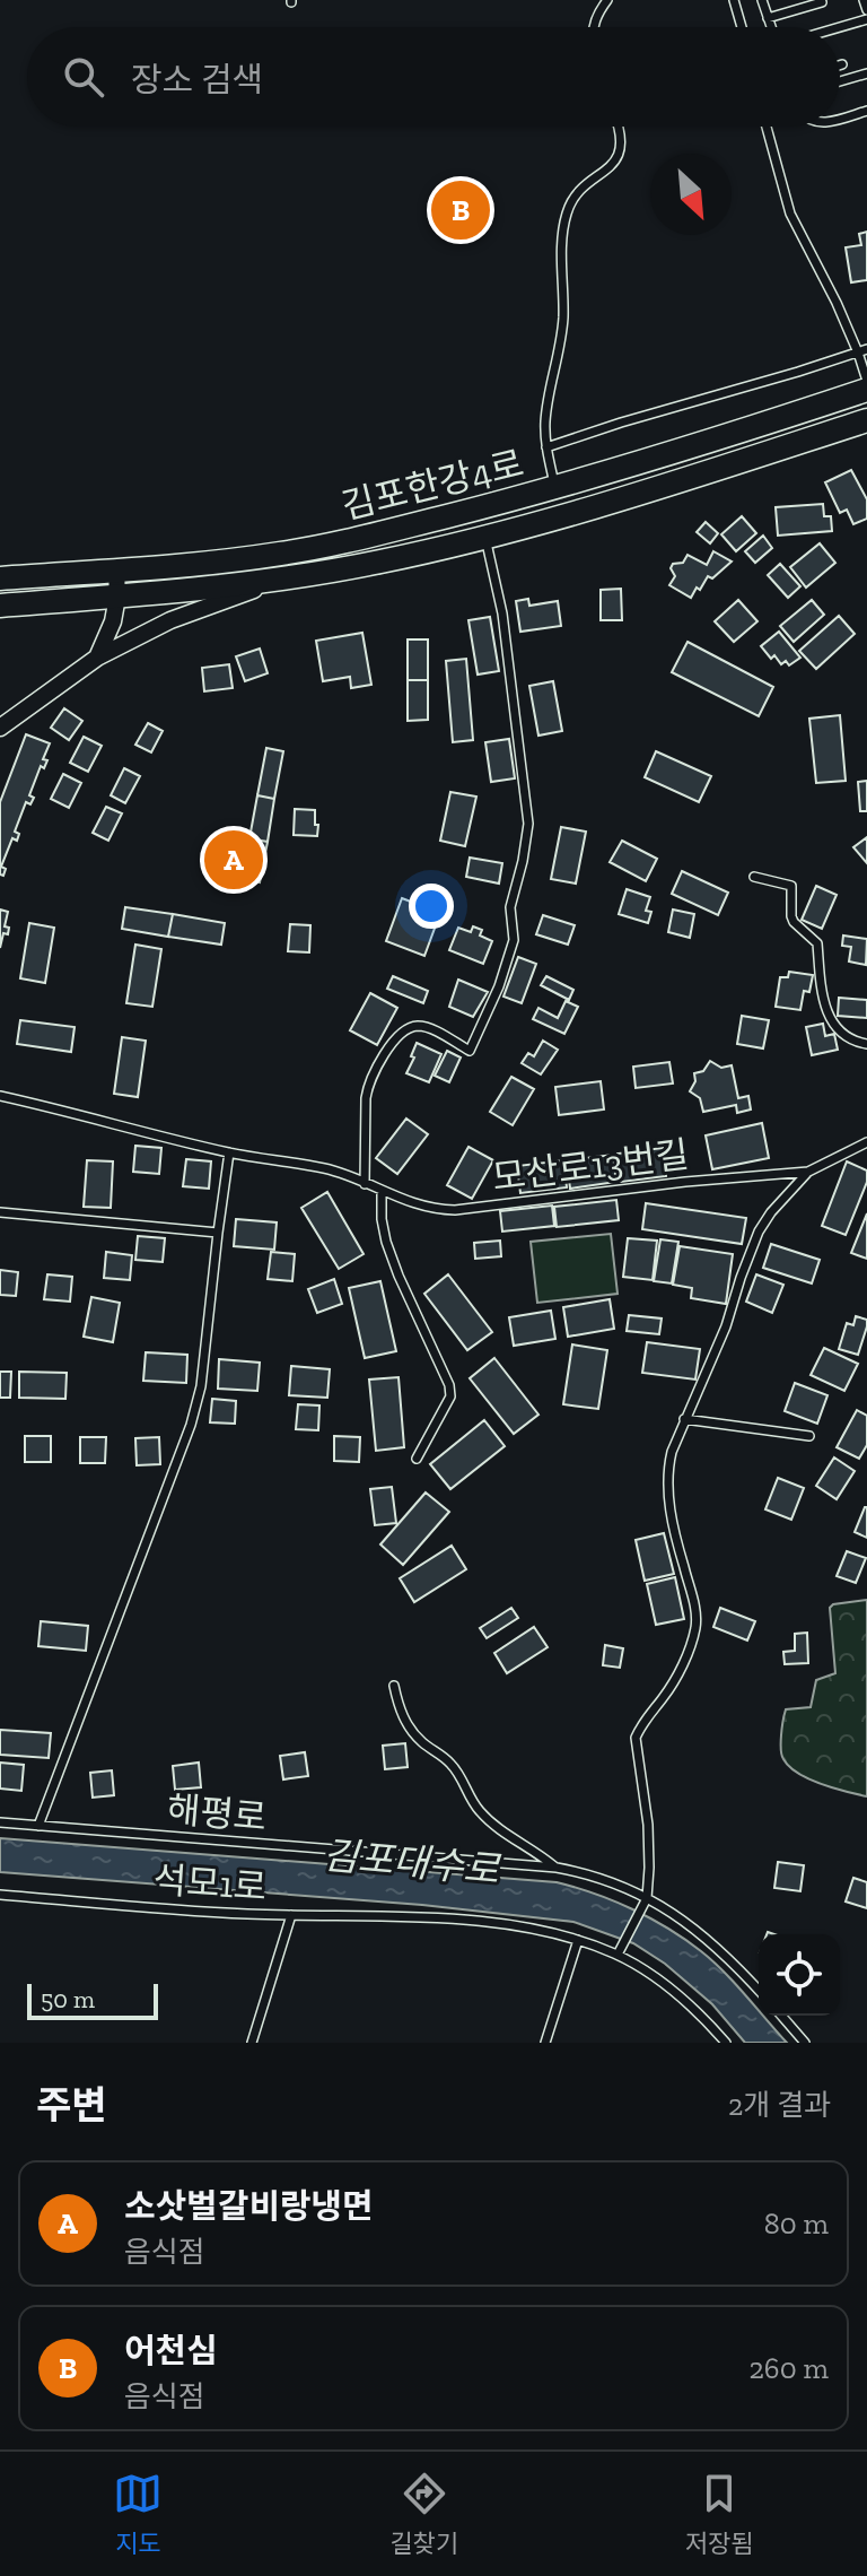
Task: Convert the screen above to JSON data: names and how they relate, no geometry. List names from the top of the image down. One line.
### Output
{"streets":{"street":["김포한강4로"],"lane":["모산로13번길","해평로","석모1로"]},"crossings":[["김포한강4로","모산로13번길"]],"water":["김포대수로"],"scale_bar":"50 m","north":"bottom right","page":{"search":"장소 검색","pins":["B","A"],"scale":"50 m","heading":["주변","2개 결과"],"list":[{"mark":"A","name":"소삿벌갈비랑냉면","note":"음식점","value":"80 m"},{"mark":"B","name":"어천심","note":"음식점","value":"260 m"}],"nav":["지도","길찾기","저장됨"]}}
